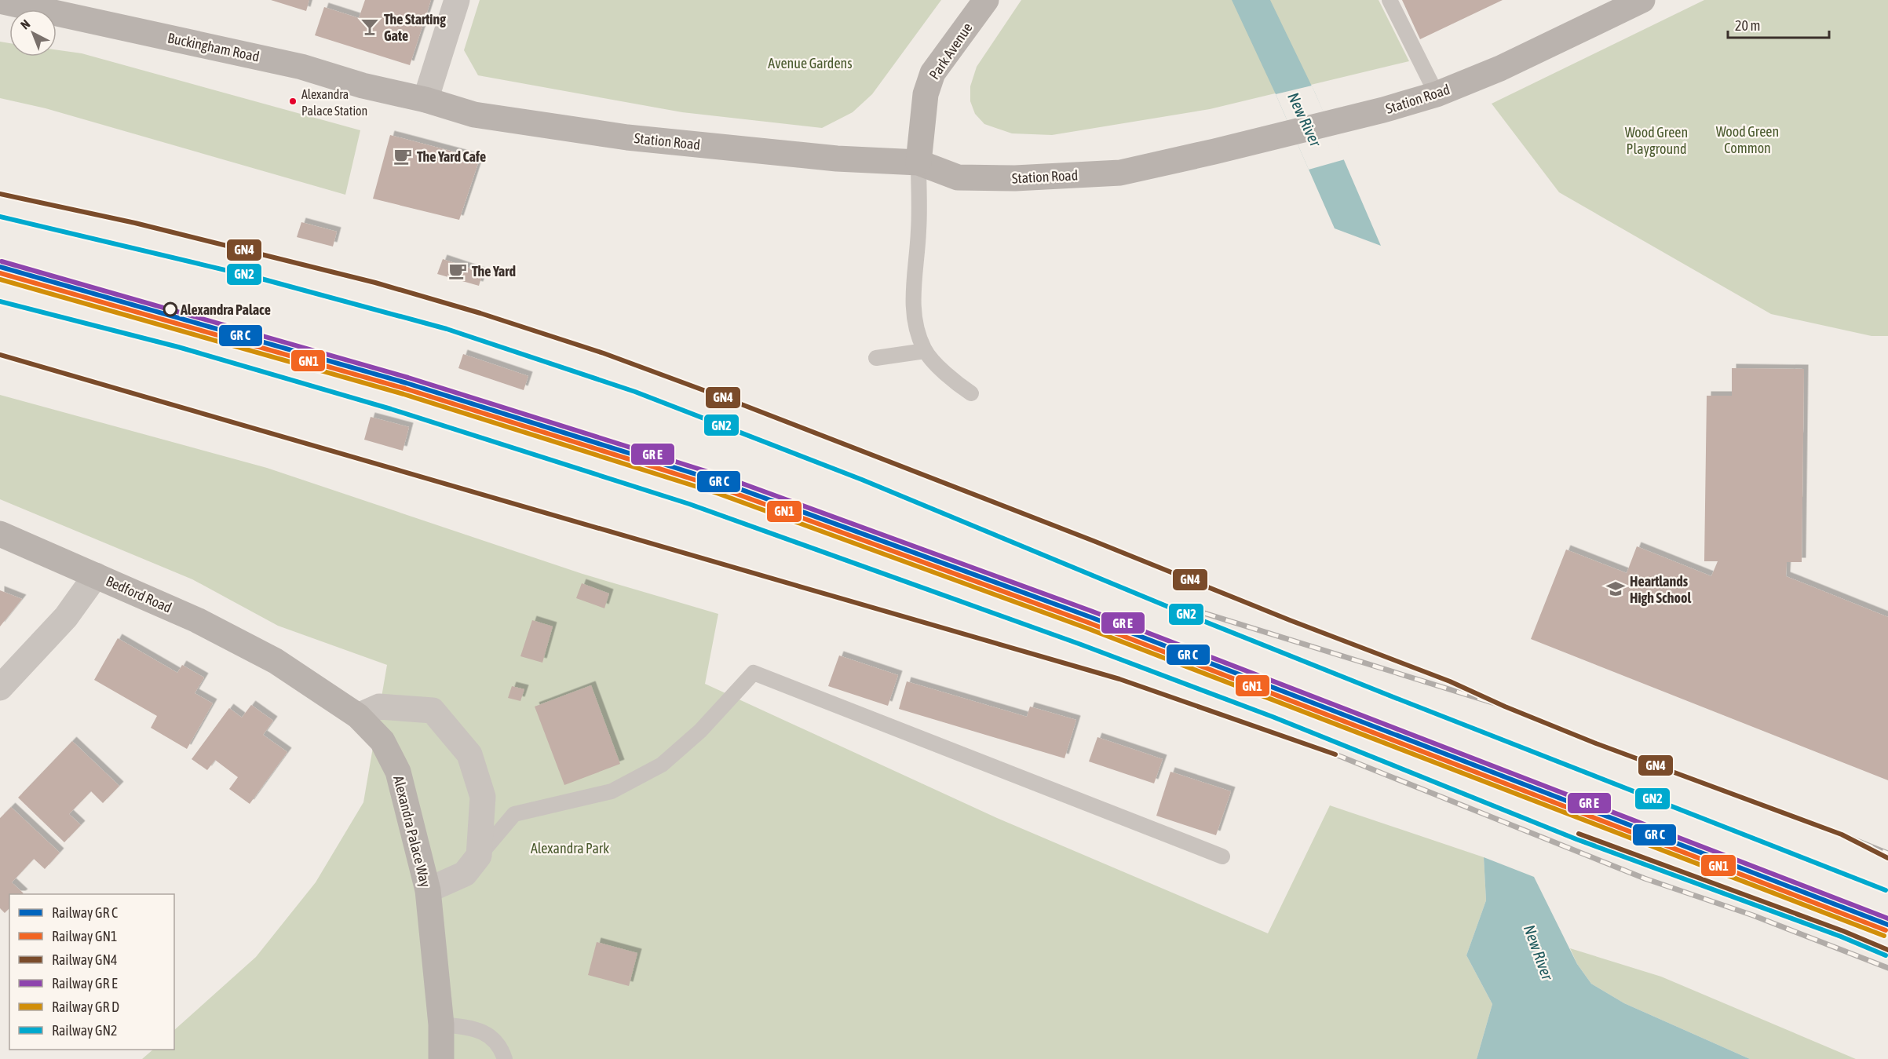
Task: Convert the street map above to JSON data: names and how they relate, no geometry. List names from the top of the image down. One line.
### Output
{"streets":{"street":["Buckingham Road","Park Avenue","Station Road","Bedford Road","Alexandra Palace Way"]},"crossings":[["Buckingham Road","Station Road"],["Park Avenue","Station Road"],["Bedford Road","Alexandra Palace Way"]],"water":["New River"],"parks":["Avenue Gardens","Wood Green Common","Wood Green Playground","Alexandra Park"],"places":{"bar":["The Starting Gate"],"other":["Alexandra Palace Station","Alexandra Palace"],"cafe":["The Yard Cafe","The Yard"],"school or university":["Heartlands High School"]},"lines":["rail line GN4","rail line GN2","rail line GN1"],"legend":["Railway GR C","Railway GN1","Railway GN4","Railway GR E","Railway GR D","Railway GN2"],"scale_bar":"20 m","north":"top left"}
